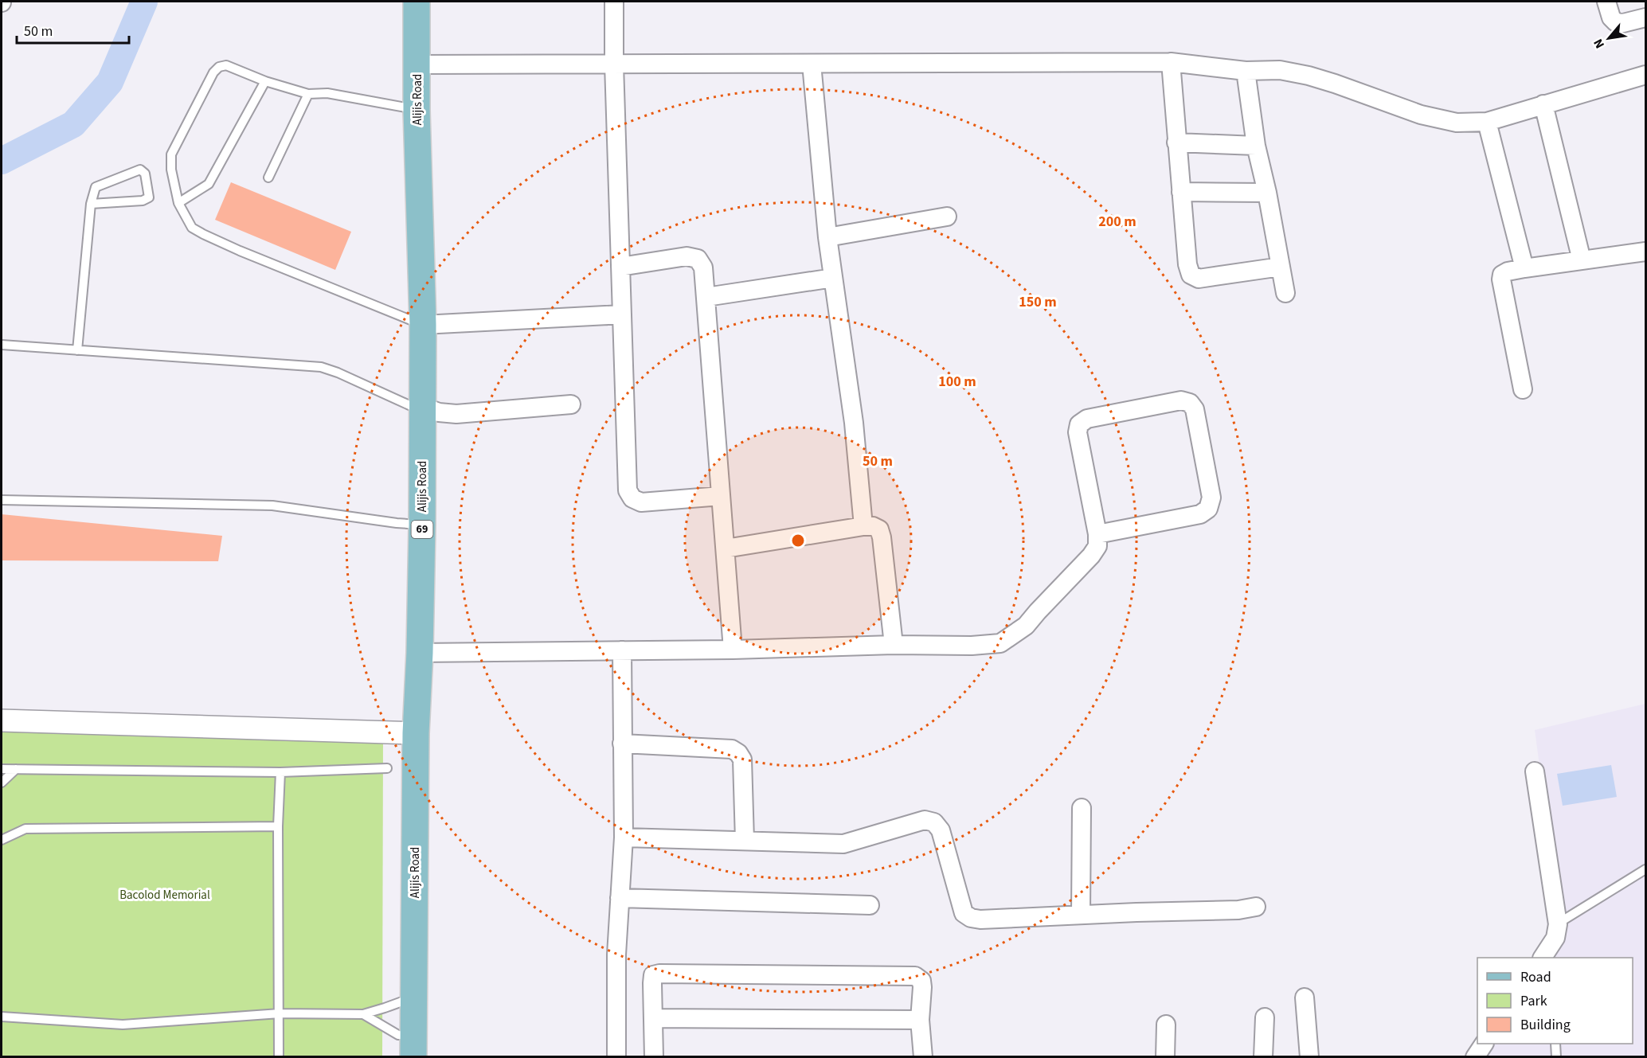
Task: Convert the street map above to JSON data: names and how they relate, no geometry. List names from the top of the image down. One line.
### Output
{"streets":{"main road":["Alijis Road","69"]},"parks":["Bacolod Memorial"],"legend":["Road","Park","Building"],"scale_bar":"50 m","north":"bottom left","rings":["200 m","150 m","100 m","50 m"]}
